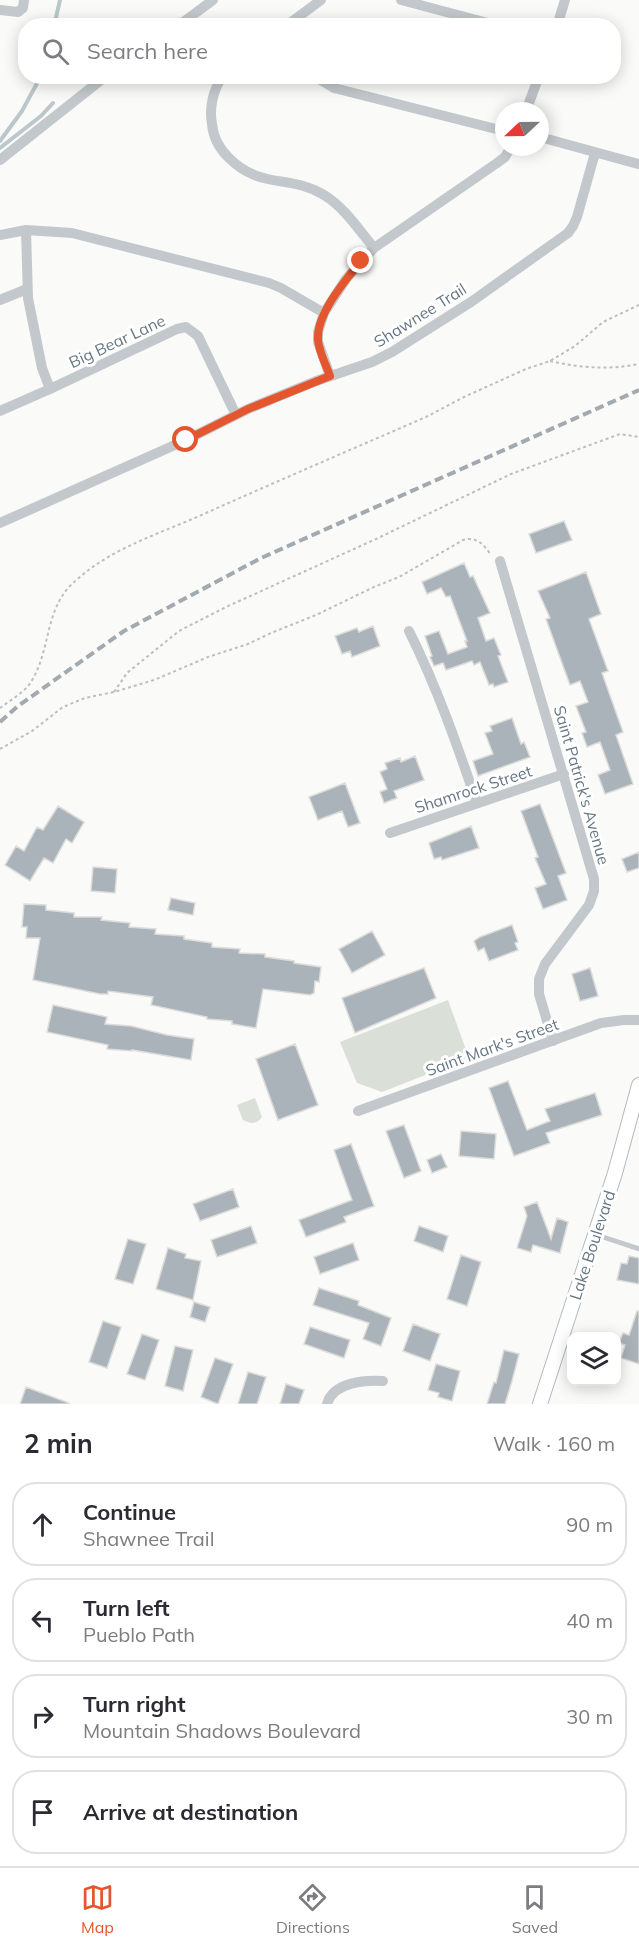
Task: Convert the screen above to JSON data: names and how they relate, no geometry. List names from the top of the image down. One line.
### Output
{"streets":{"main road":["Lake Boulevard"],"street":["Shawnee Trail","Big Bear Lane","Saint Patrick's Avenue","Shamrock Street","Saint Mark's Street"]},"crossings":[["Shawnee Trail","Big Bear Lane"],["Saint Patrick's Avenue","Shamrock Street"],["Saint Patrick's Avenue","Saint Mark's Street"]],"north":"left","page":{"search":"Search here","heading":["2 min","Walk · 160 m"],"list":[["Continue","Shawnee Trail","90 m"],["Turn left","Pueblo Path","40 m"],["Turn right","Mountain Shadows Boulevard","30 m"],"Arrive at destination"],"nav":["Map","Directions","Saved"]}}
